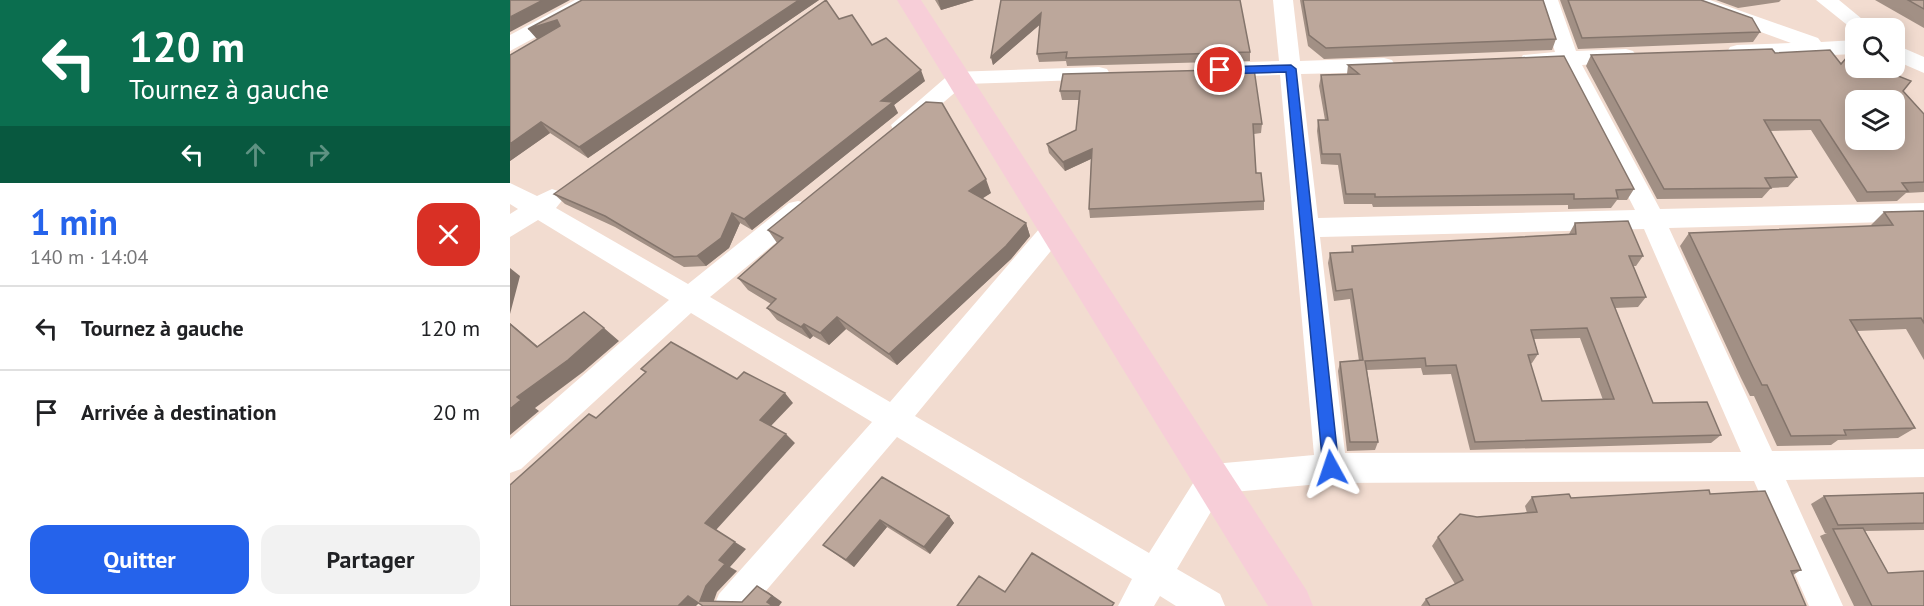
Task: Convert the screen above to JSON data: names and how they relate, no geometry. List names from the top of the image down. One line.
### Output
{"page":{"turn":["120 m","Tournez à gauche"],"heading":["1 min","140 m · 14:04"],"list":[{"name":"Tournez à gauche","value":"120 m"},{"name":"Arrivée à destination","value":"20 m"}],"buttons":["Quitter","Partager"]}}
